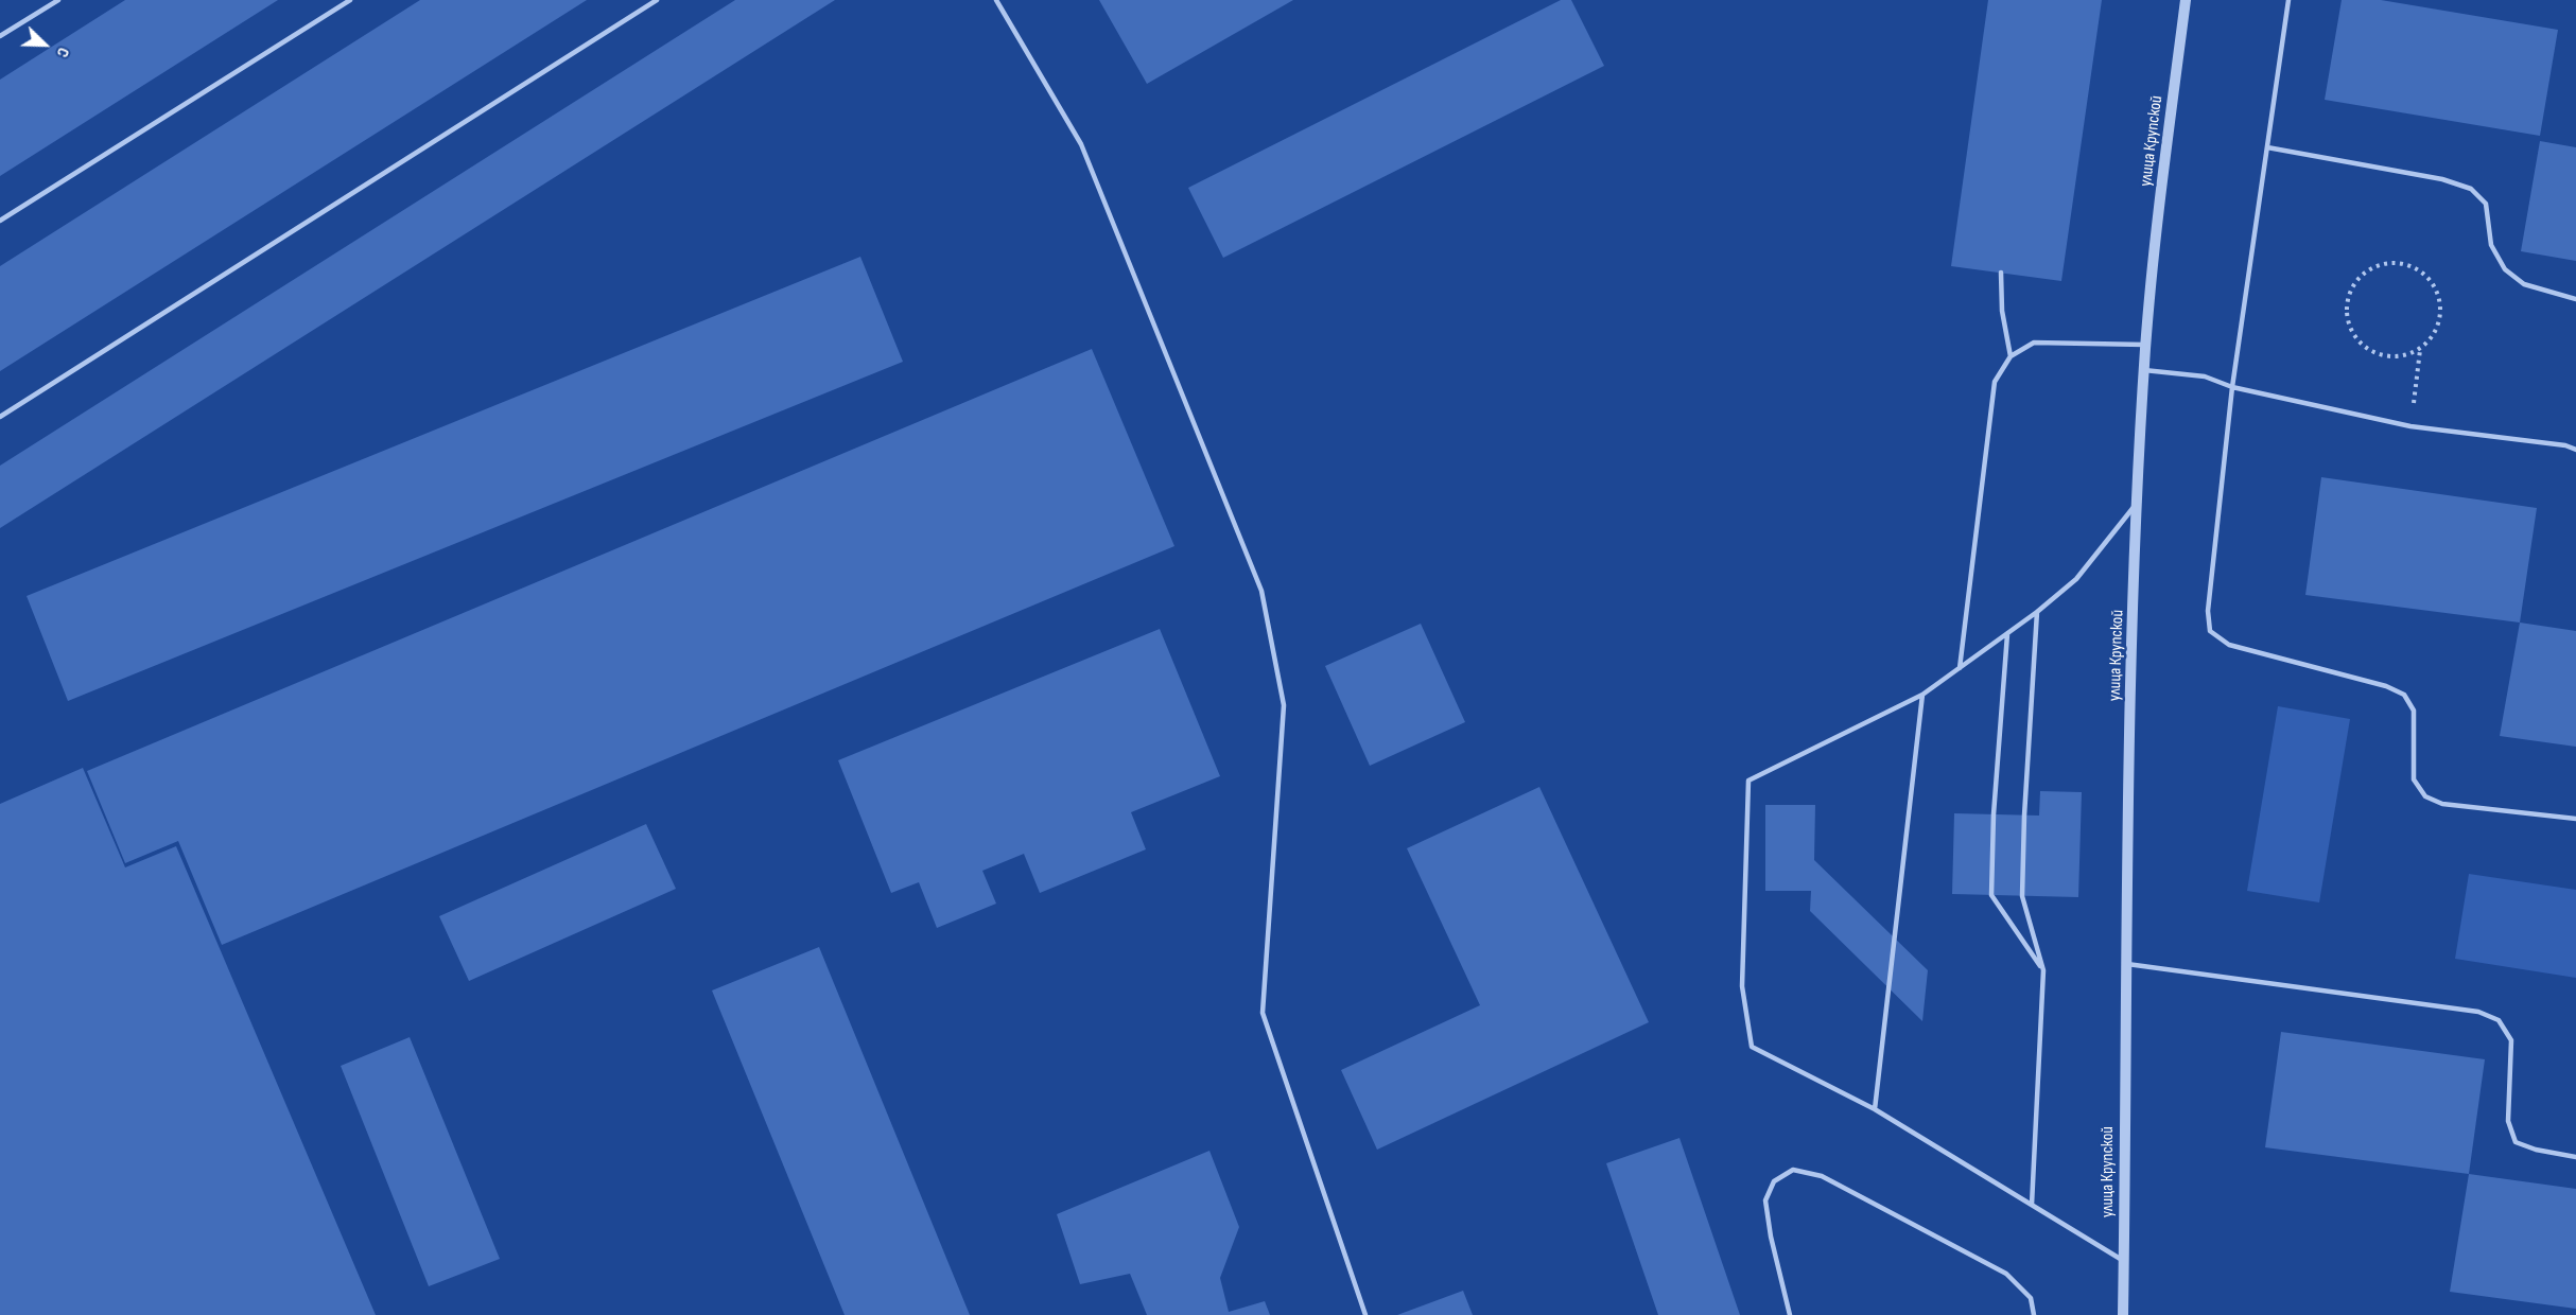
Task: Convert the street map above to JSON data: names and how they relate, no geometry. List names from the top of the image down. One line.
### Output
{"streets":{"street":["улица Крупской"]},"north":"bottom right"}
